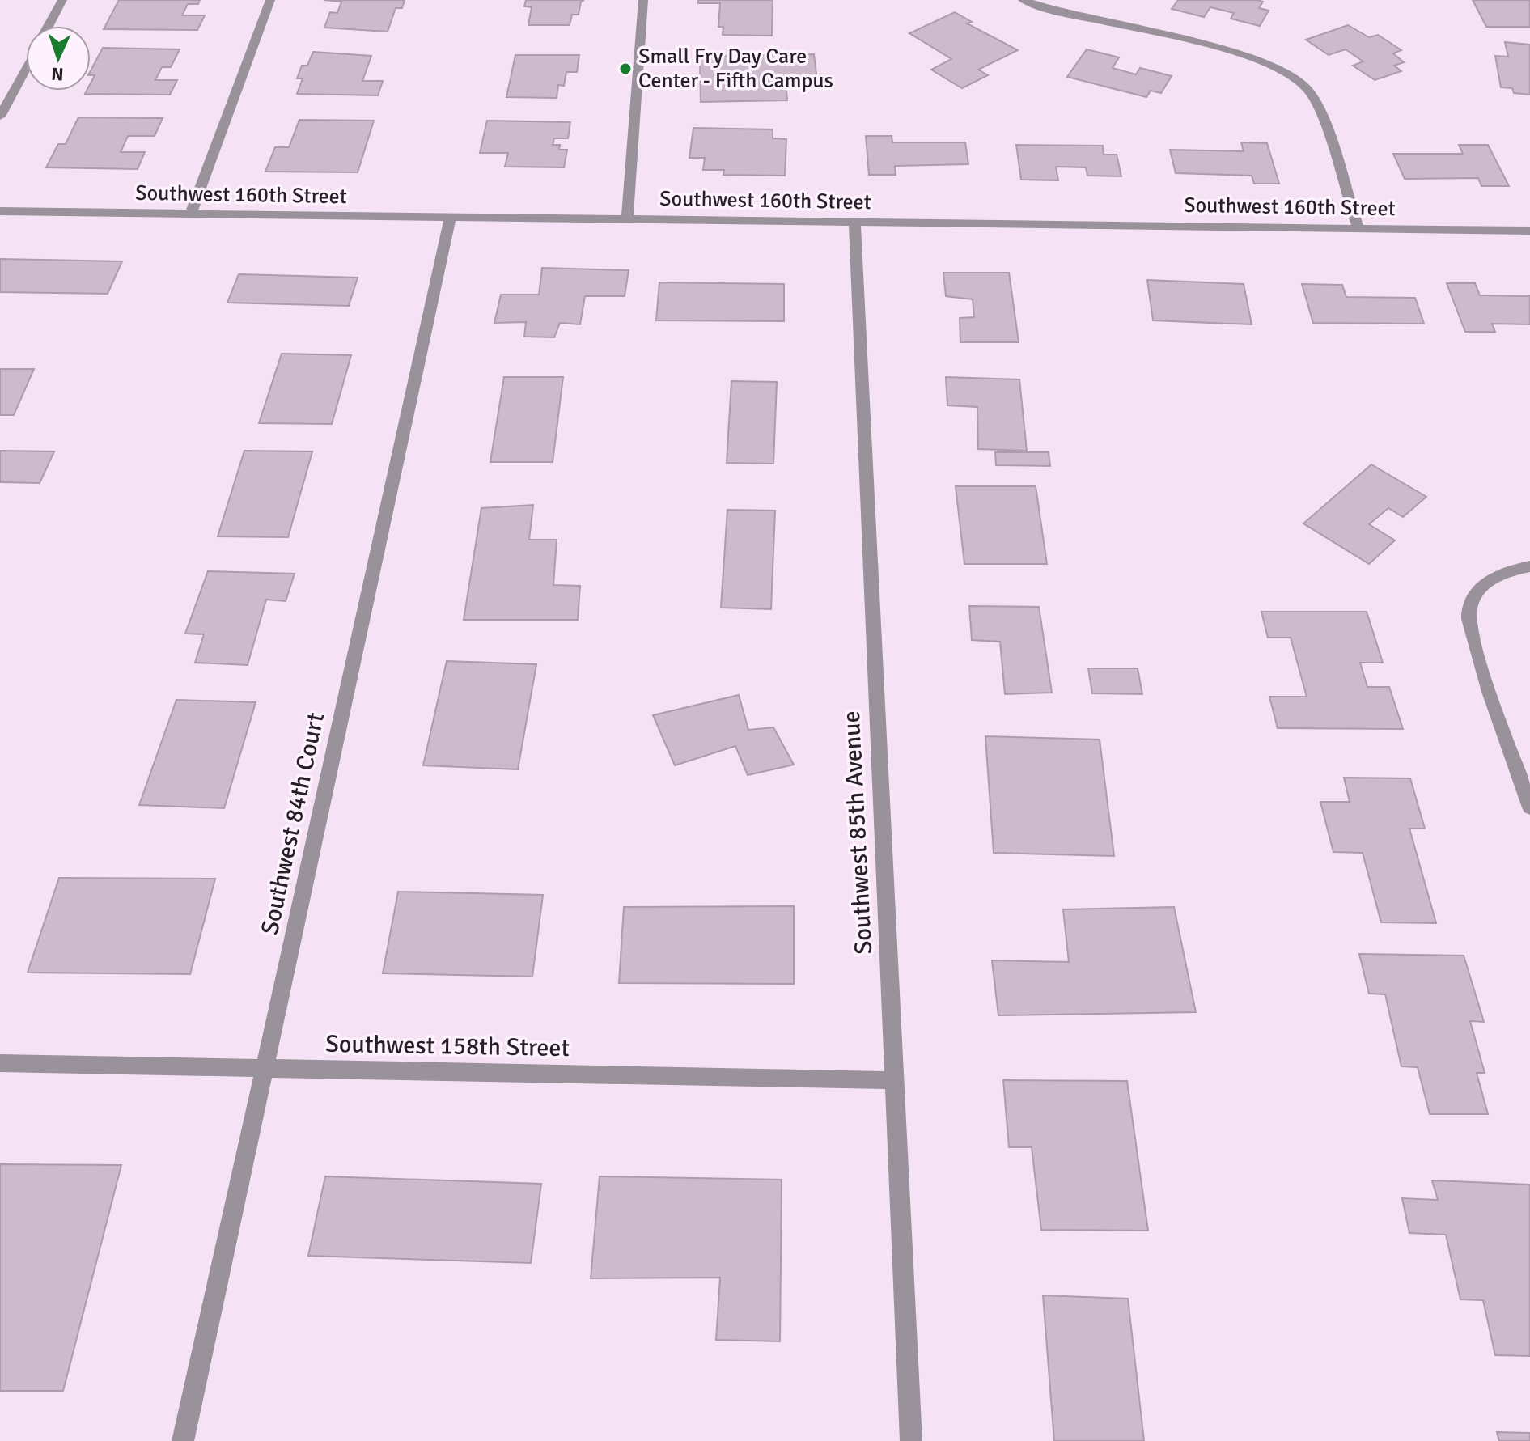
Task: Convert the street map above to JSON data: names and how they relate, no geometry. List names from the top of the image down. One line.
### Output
{"streets":{"street":["Southwest 160th Street","Southwest 84th Court","Southwest 85th Avenue","Southwest 158th Street"]},"crossings":[["Southwest 160th Street","Southwest 84th Court"],["Southwest 160th Street","Southwest 85th Avenue"],["Southwest 84th Court","Southwest 158th Street"],["Southwest 85th Avenue","Southwest 158th Street"]],"places":["Small Fry Day Care Center - Fifth Campus"],"north":"bottom"}
